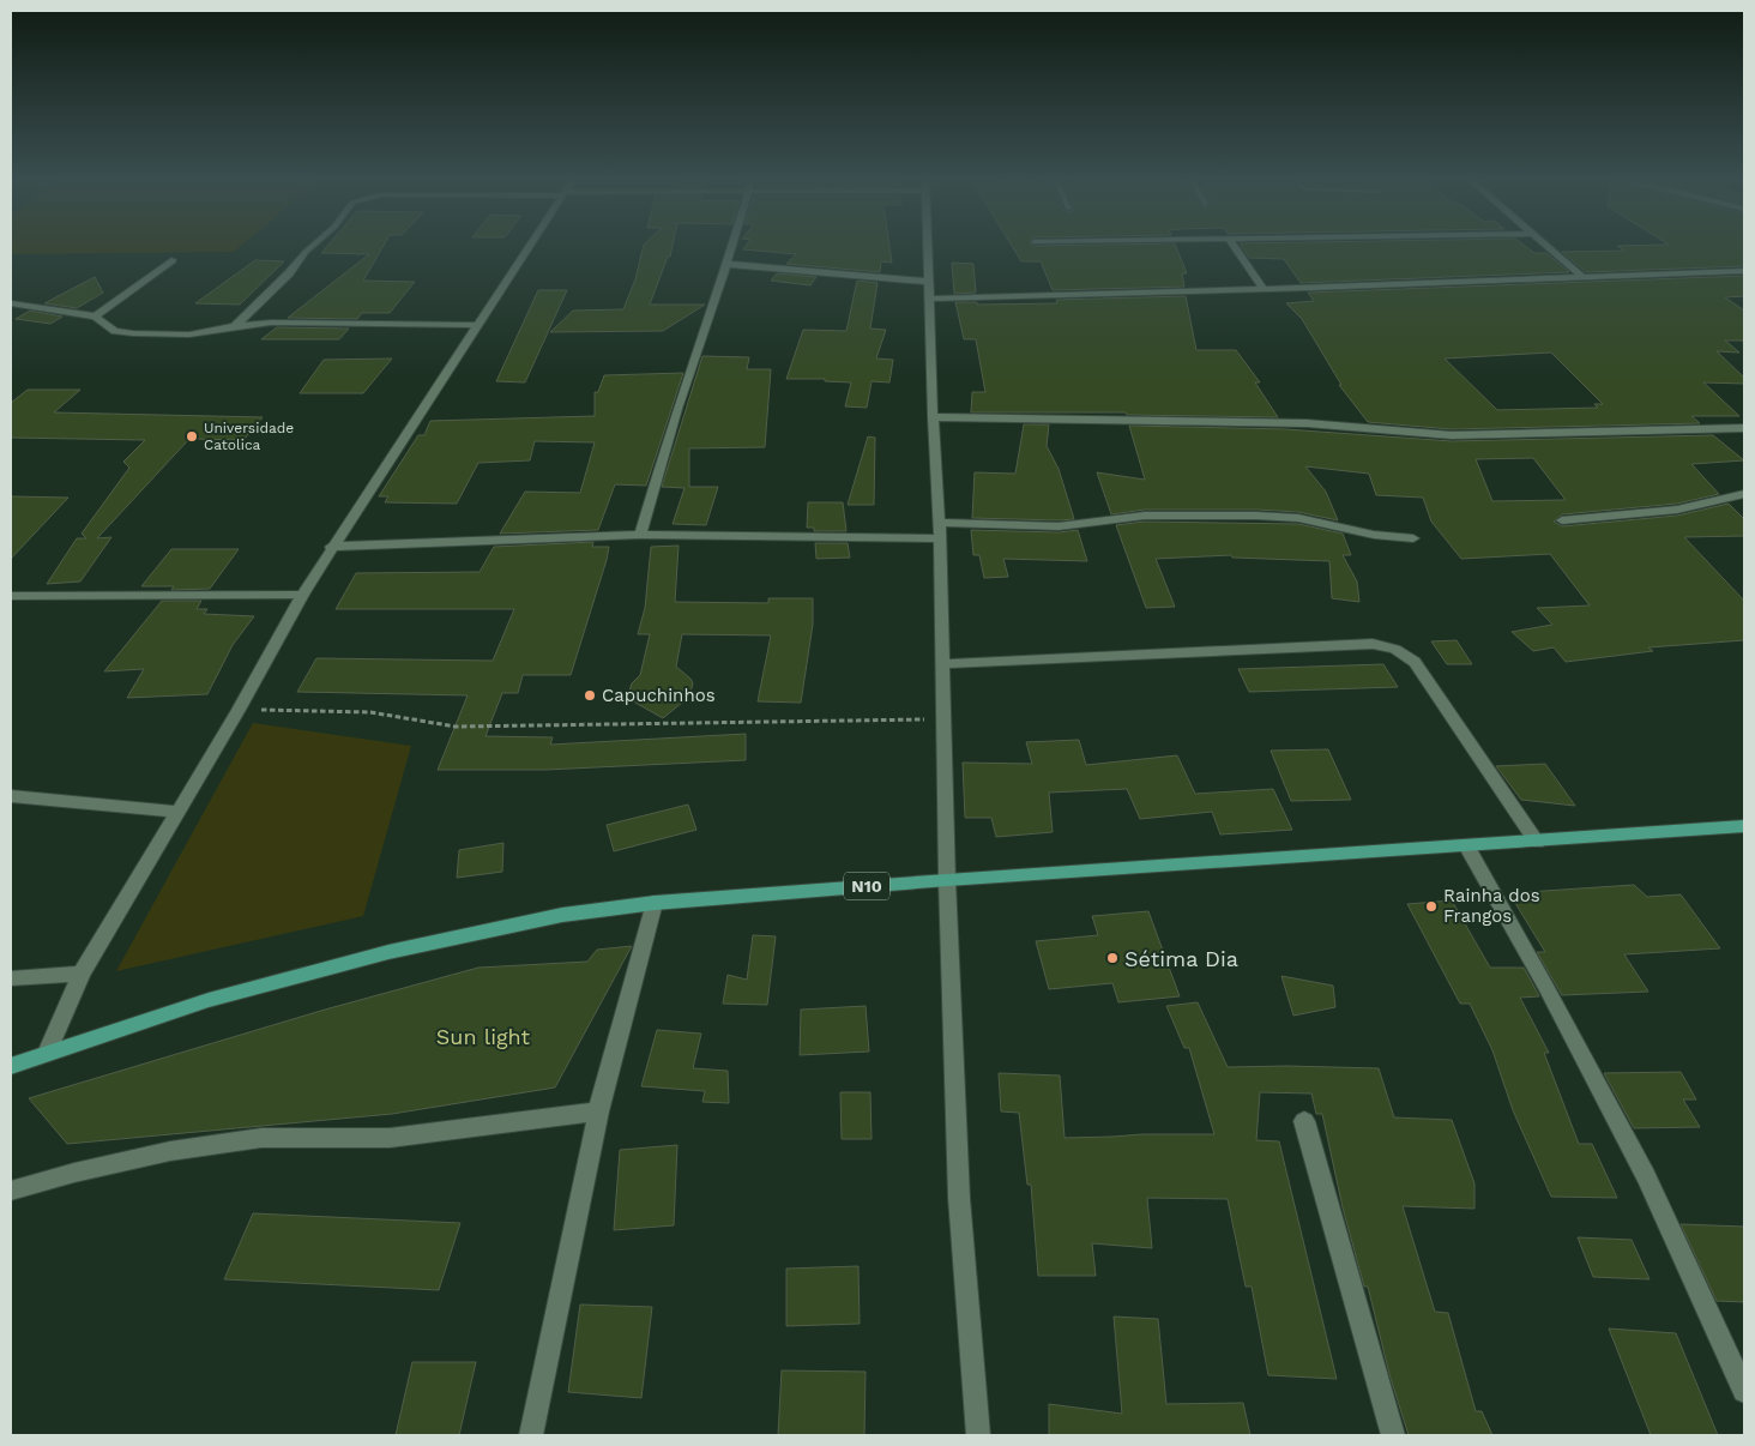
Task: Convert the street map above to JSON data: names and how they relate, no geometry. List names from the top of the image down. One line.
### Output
{"streets":{"main road":["N10"]},"parks":["Sun light"],"places":["Universidade Catolica","Capuchinhos","Rainha dos Frangos","Sétima Dia"]}
